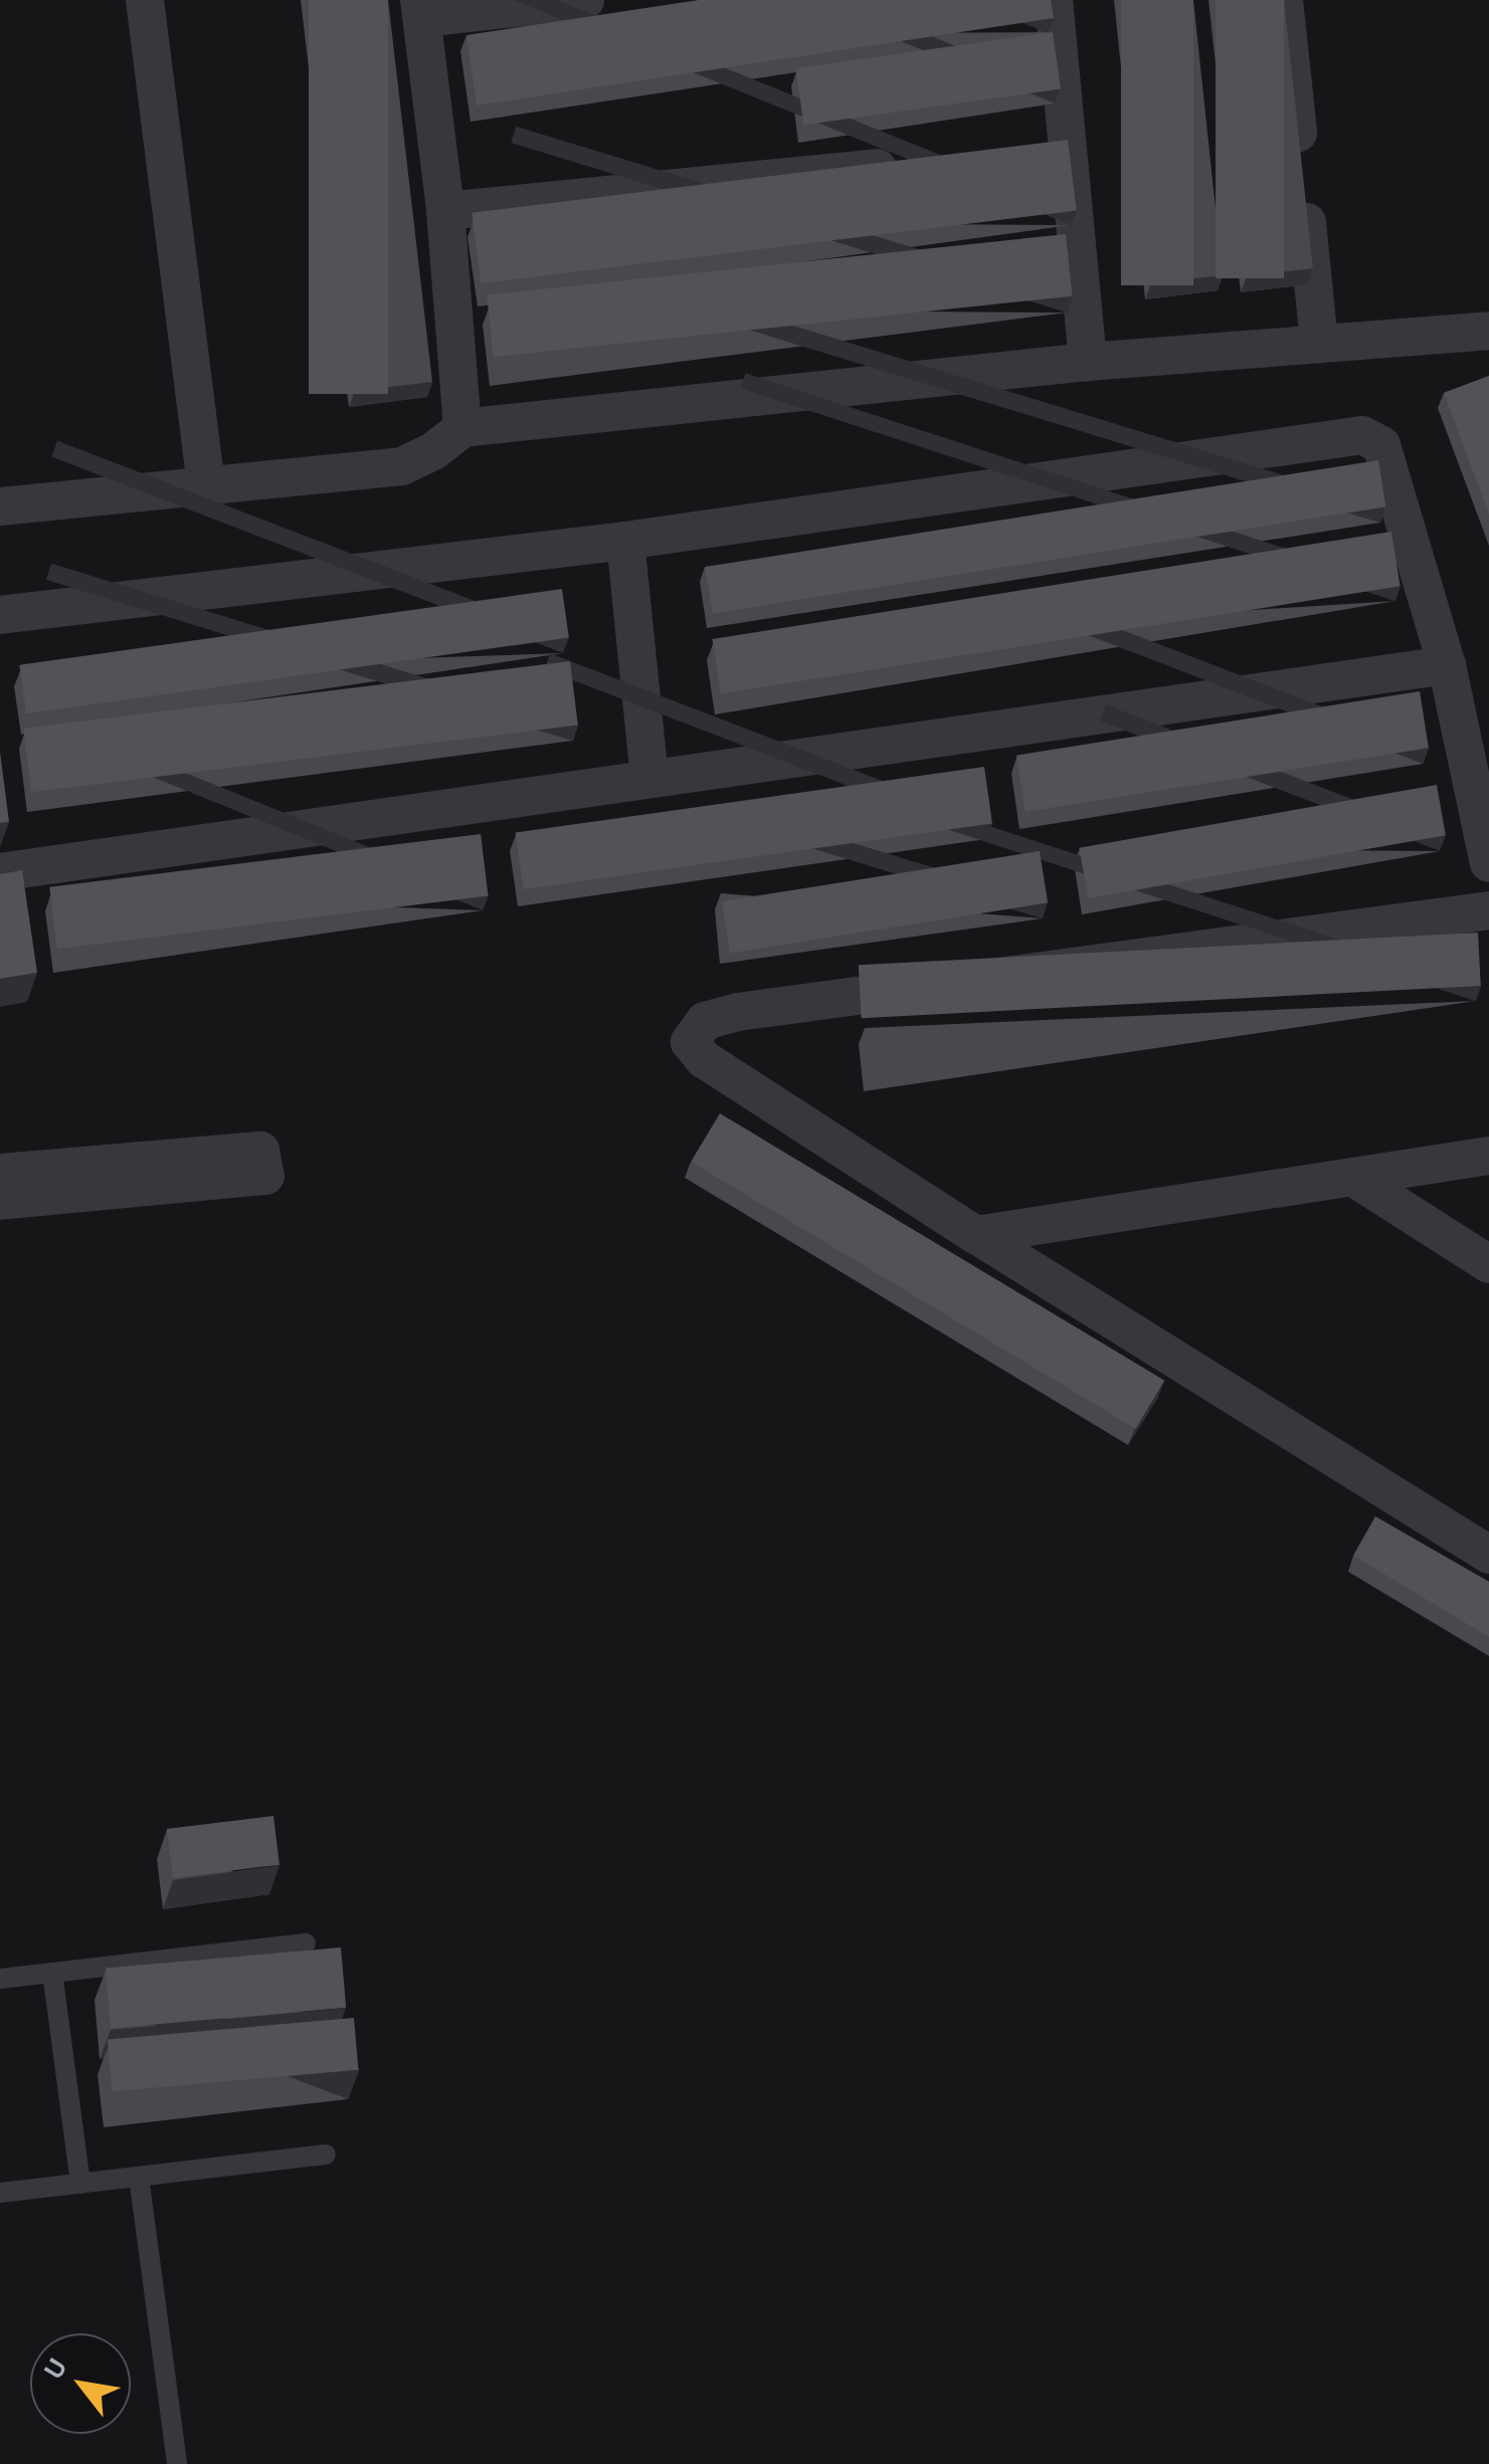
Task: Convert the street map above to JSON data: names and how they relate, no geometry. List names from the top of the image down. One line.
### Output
{"north":"top left"}
